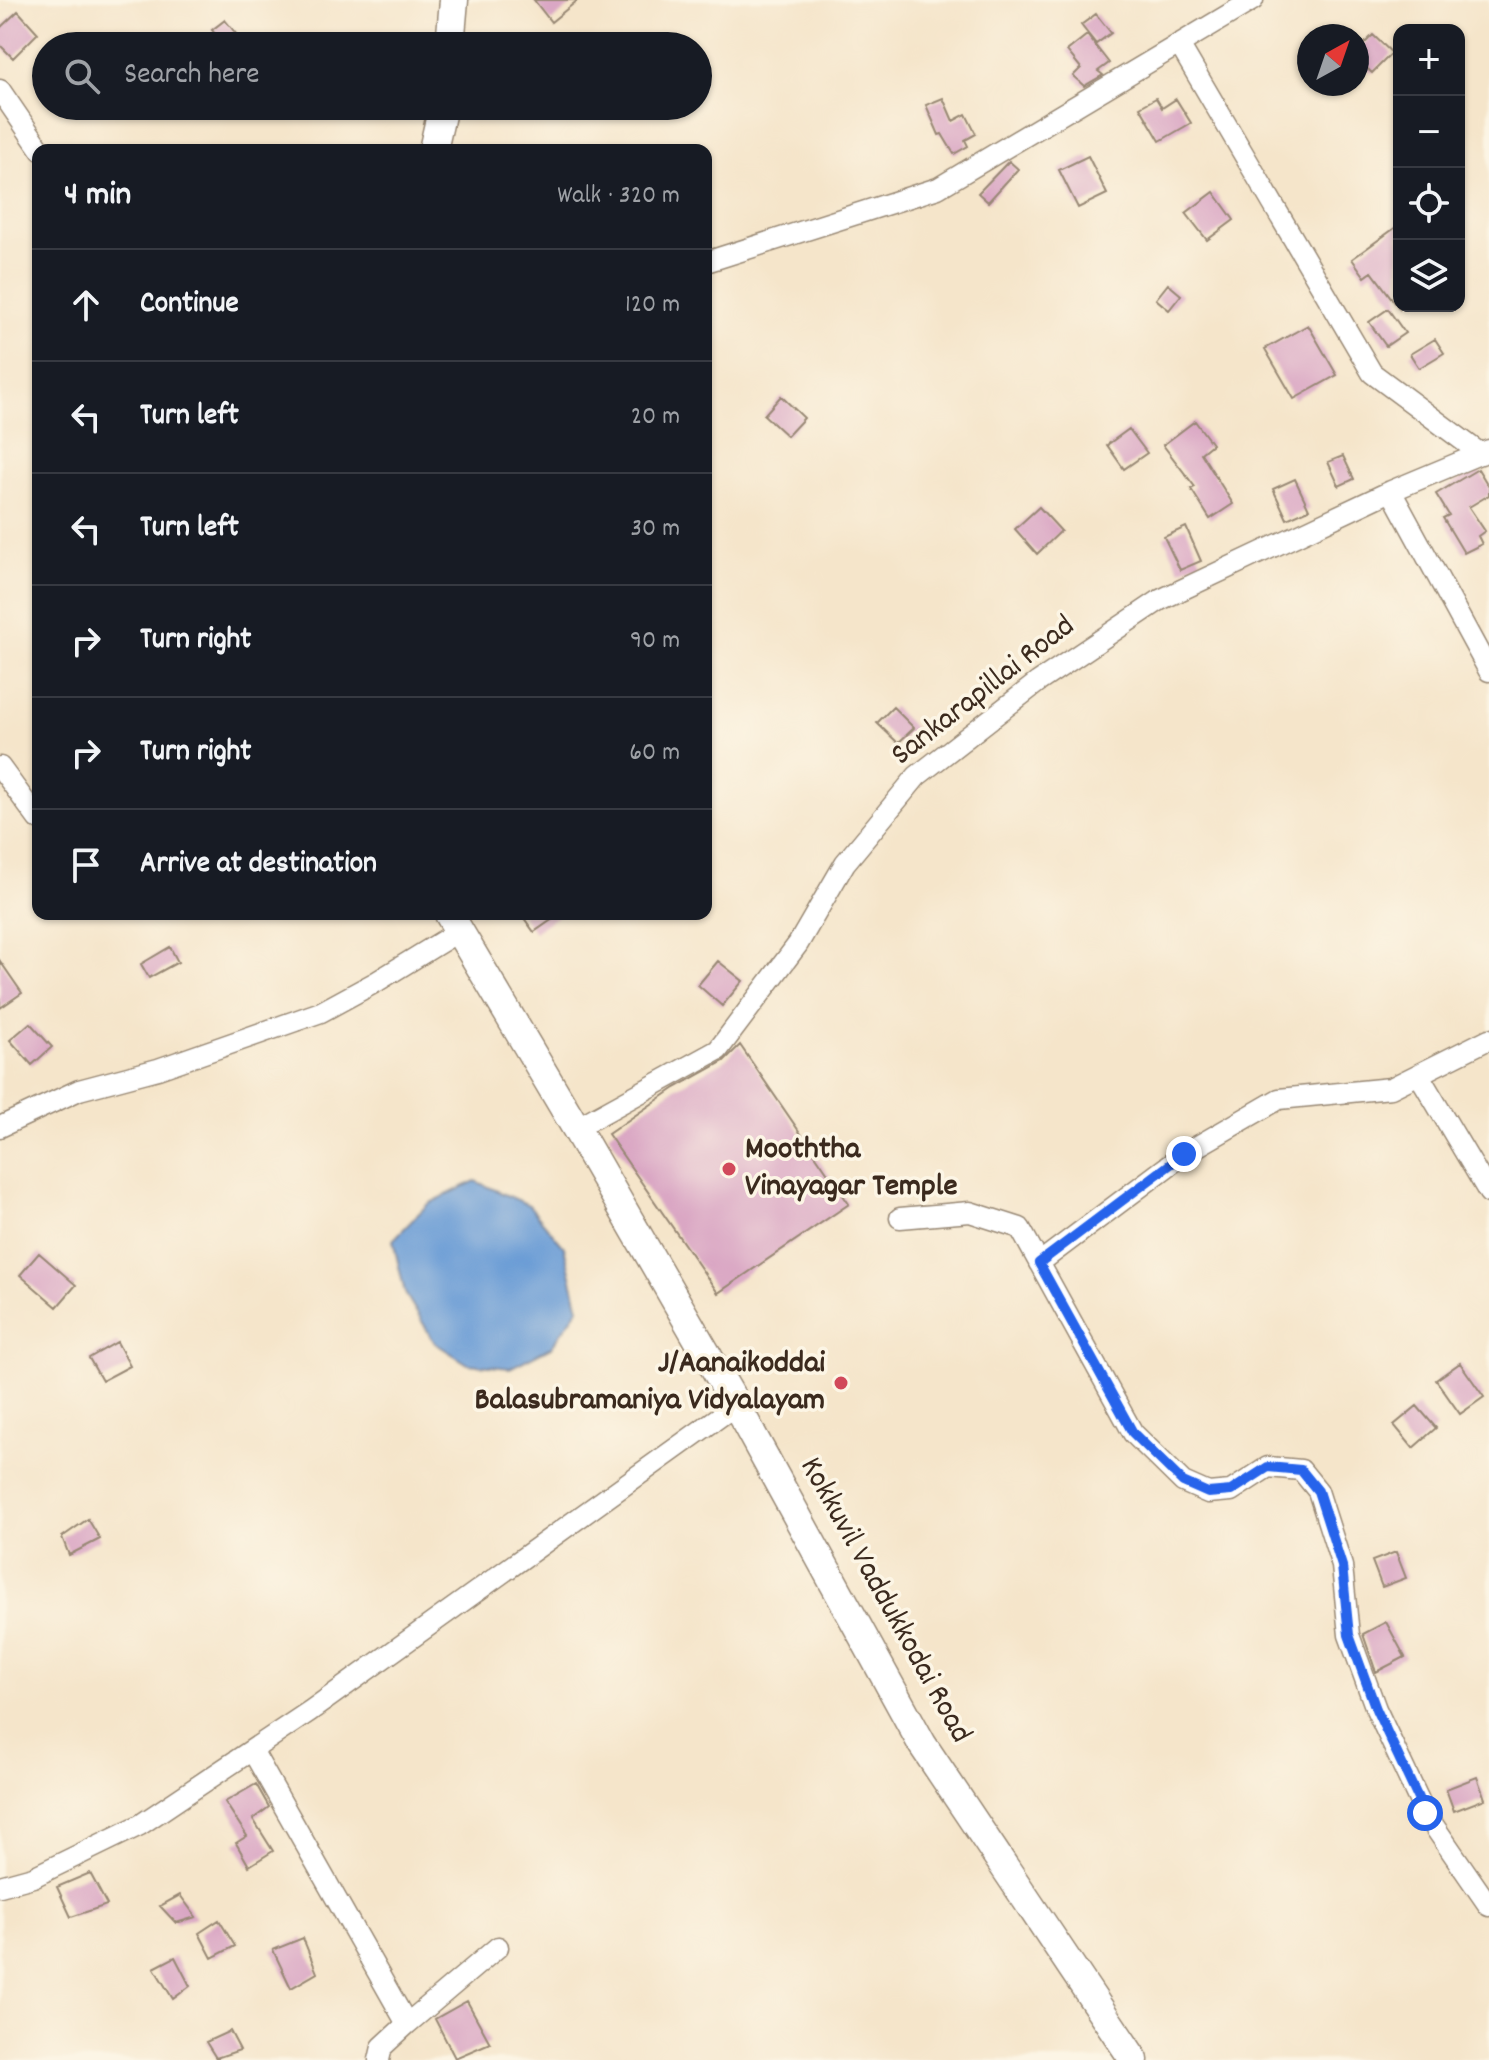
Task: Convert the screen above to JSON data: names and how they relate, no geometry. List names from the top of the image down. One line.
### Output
{"streets":{"main road":["Kokkuvil Vaddukkodai Road"],"street":["Sankarapillai Road"]},"crossings":[["Sankarapillai Road","Kokkuvil Vaddukkodai Road"]],"places":["Mooththa Vinayagar Temple","J/Aanaikoddai Balasubramaniya Vidyalayam"],"north":"top right","page":{"map_buttons":["+","−"],"search":"Search here","heading":["4 min","Walk · 320 m"],"list":[["Continue","120 m"],["Turn left","20 m"],["Turn left","30 m"],["Turn right","90 m"],["Turn right","60 m"],"Arrive at destination"]}}
